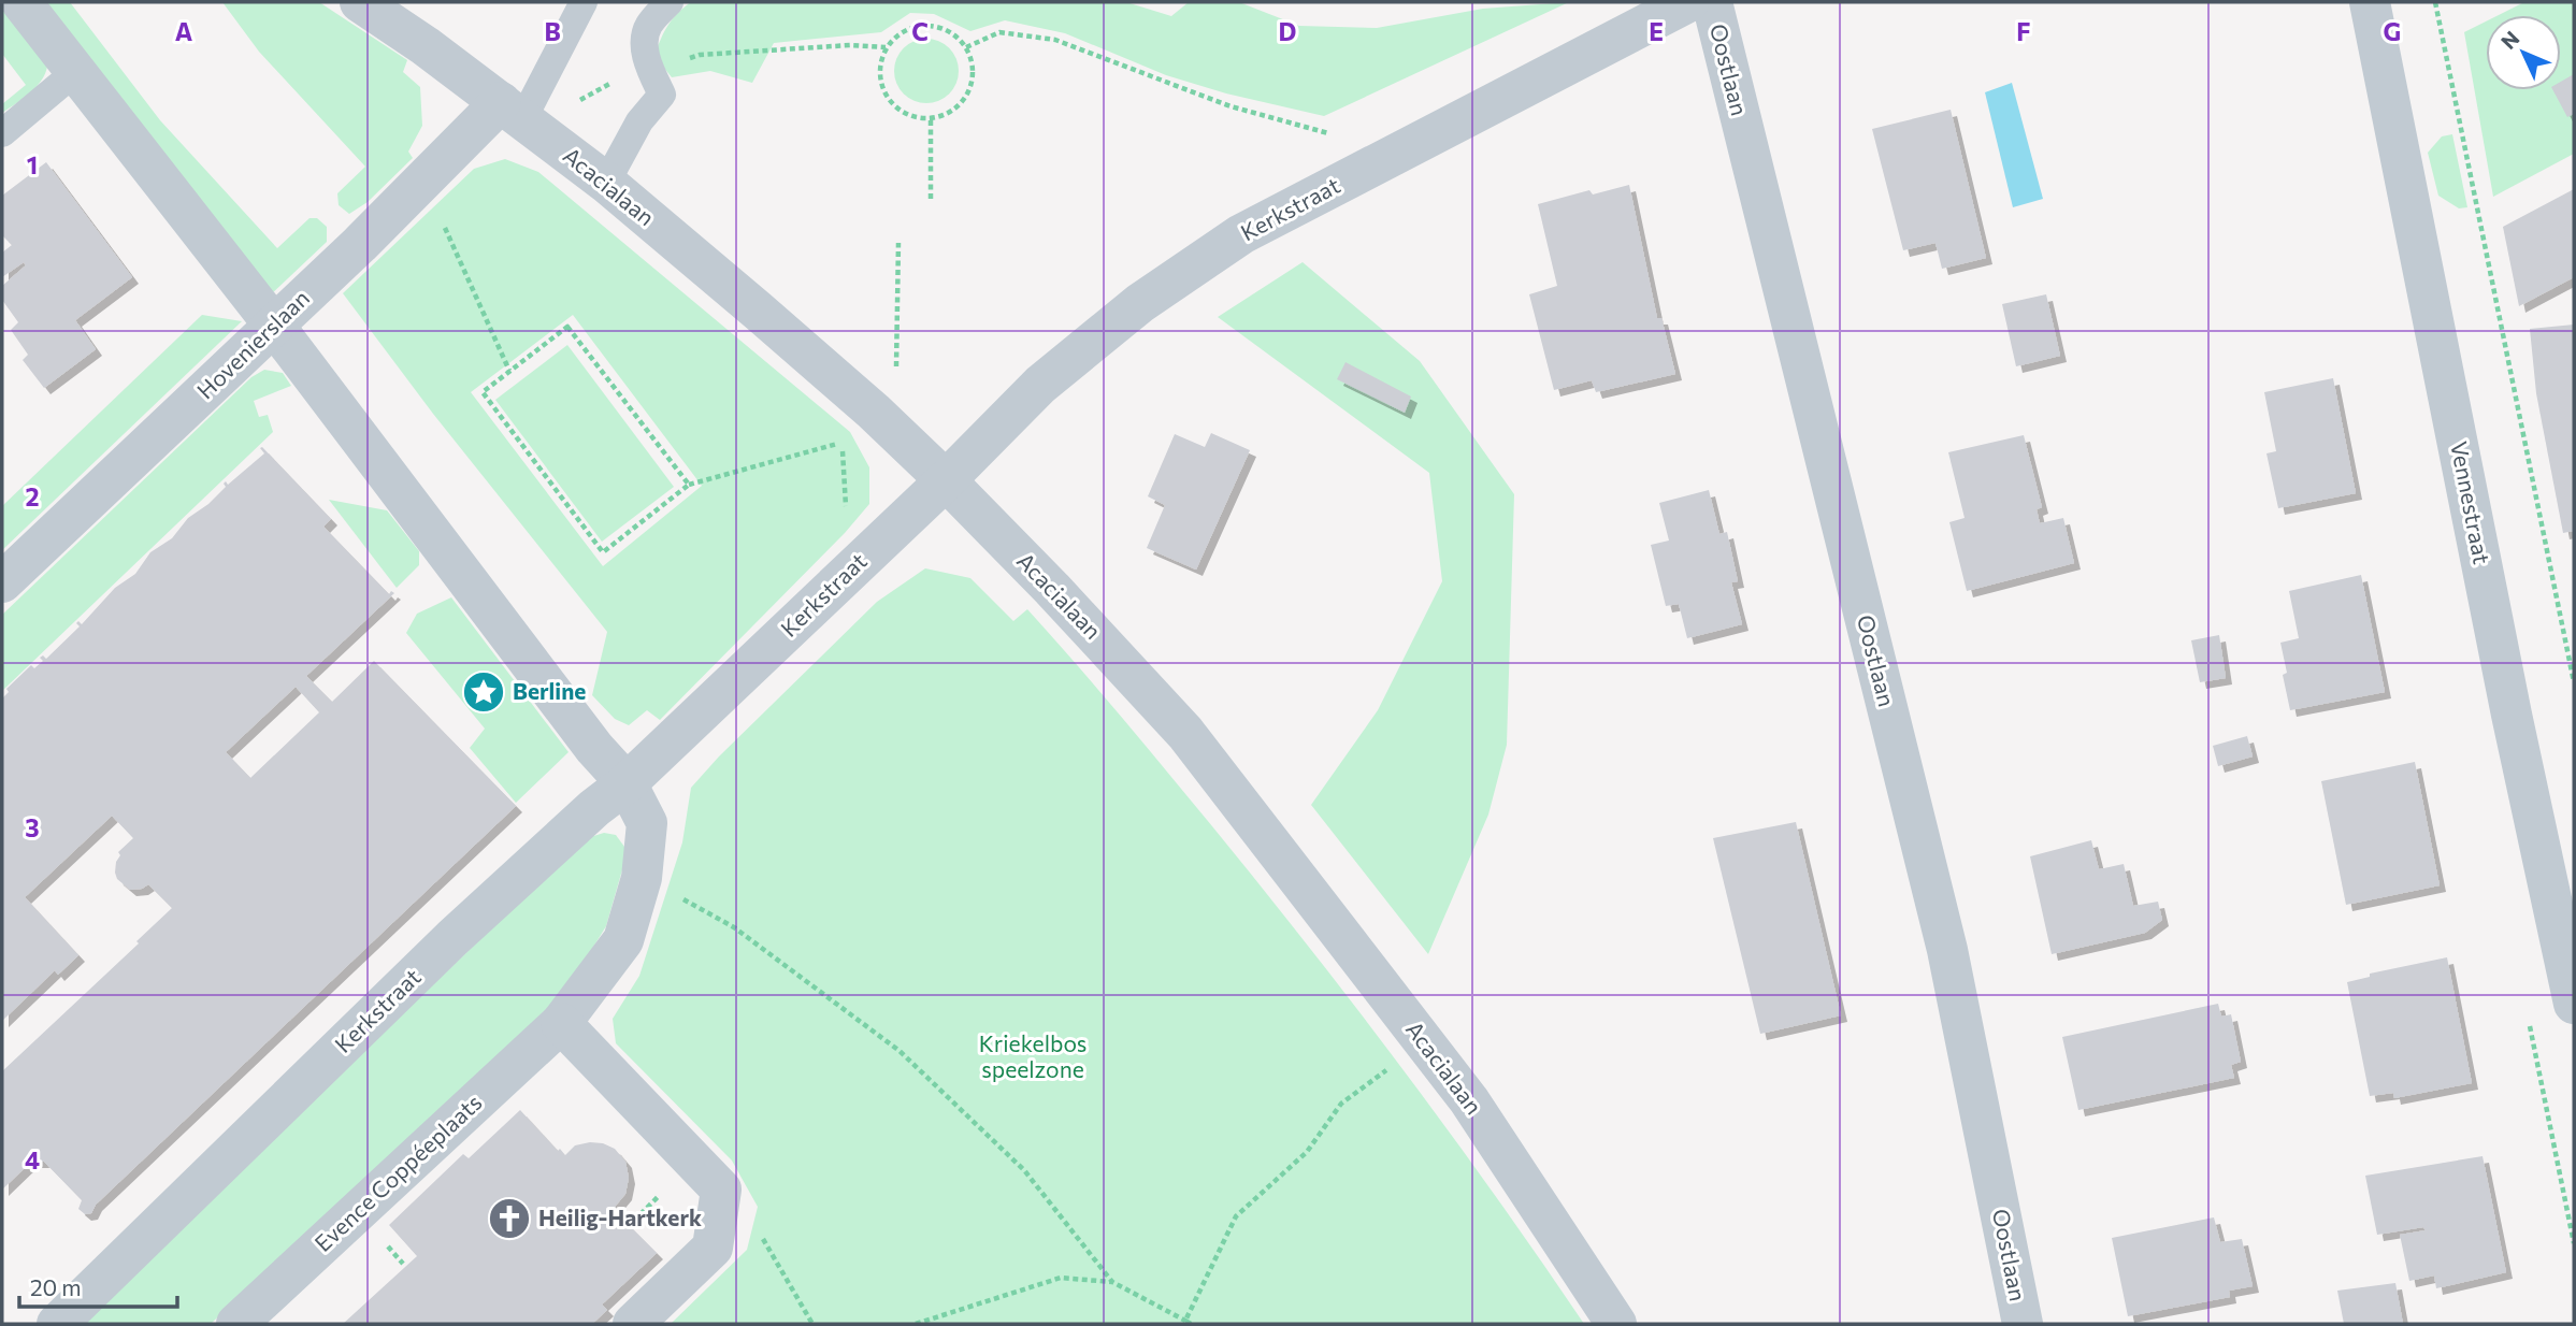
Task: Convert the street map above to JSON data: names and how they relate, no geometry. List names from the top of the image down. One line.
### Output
{"streets":{"street":["Oostlaan","Acacialaan","Kerkstraat","Hovenierslaan","Vennestraat","Evence Coppéeplaats"]},"crossings":[["Acacialaan","Kerkstraat"],["Acacialaan","Hovenierslaan"],["Kerkstraat","Evence Coppéeplaats"]],"parks":["Kriekelbos speelzone"],"places":{"place":["Berline"],"church":["Heilig-Hartkerk"]},"scale_bar":"20 m","north":"top left","grid":{"columns":["A","B","C","D","E","F","G"],"rows":["1","2","3","4"]}}
